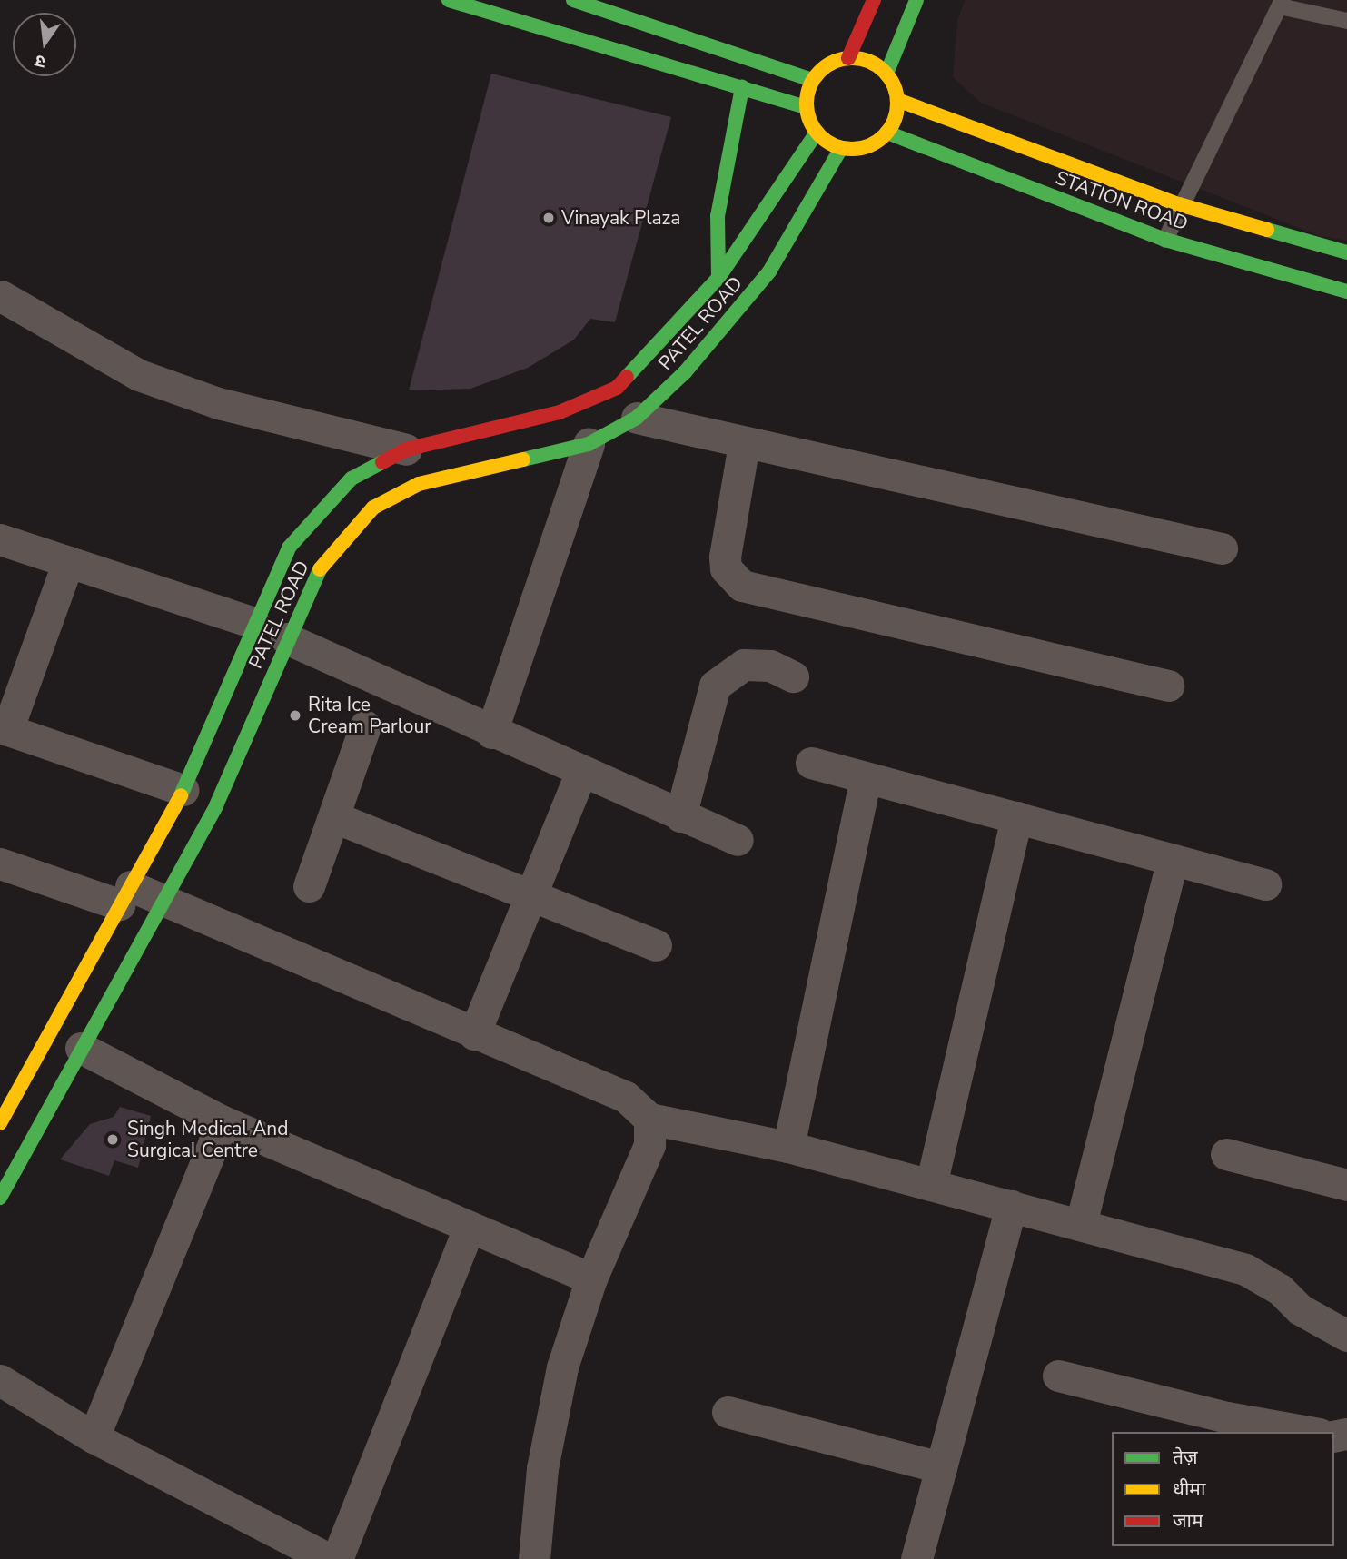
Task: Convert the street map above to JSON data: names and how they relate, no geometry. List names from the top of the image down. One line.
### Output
{"streets":{"street":["STATION ROAD","PATEL ROAD"]},"crossings":[["STATION ROAD","PATEL ROAD"]],"places":["Vinayak Plaza","Rita Ice Cream Parlour","Singh Medical And Surgical Centre"],"legend":["तेज़","धीमा","जाम"],"north":"bottom"}
